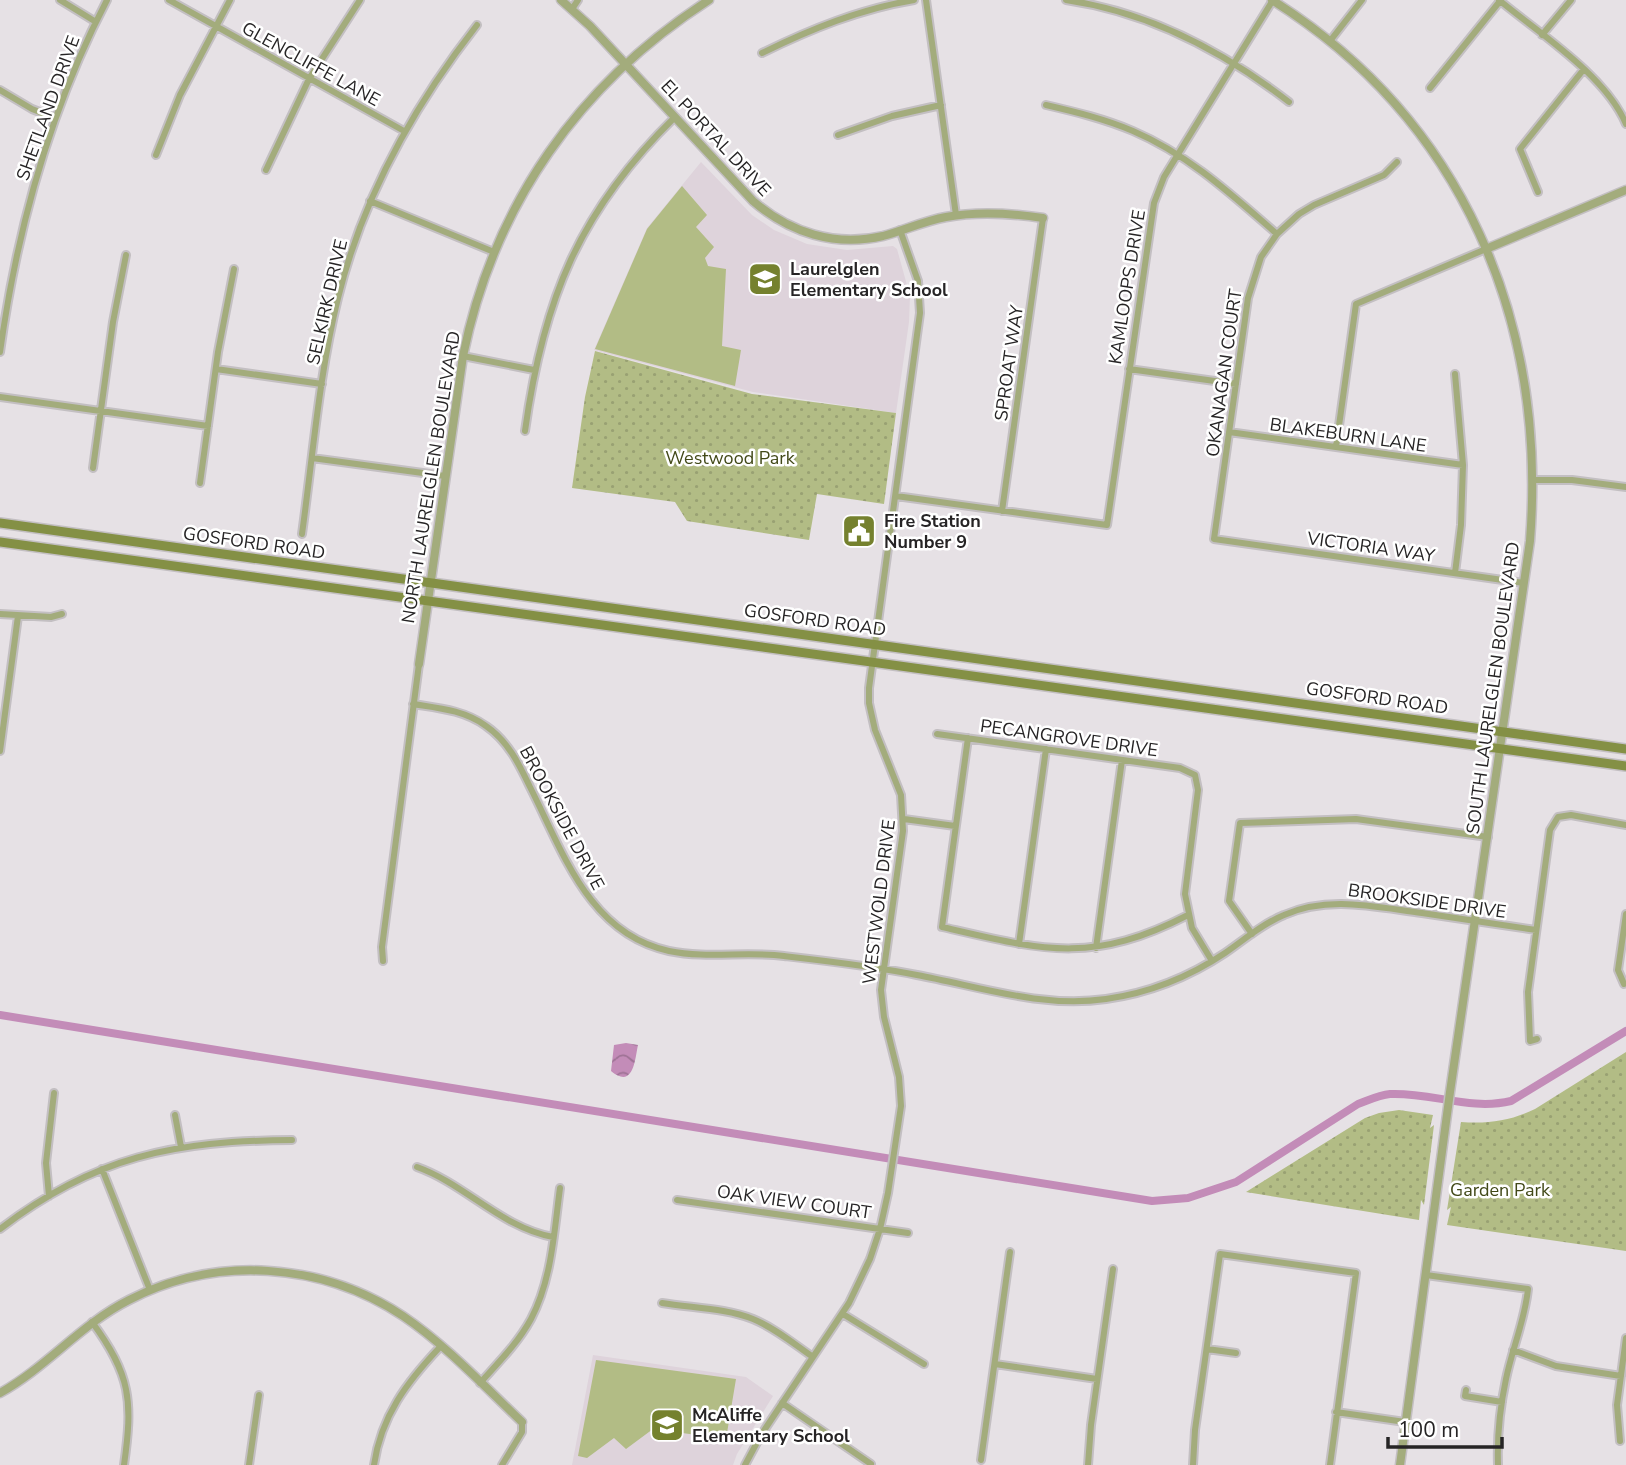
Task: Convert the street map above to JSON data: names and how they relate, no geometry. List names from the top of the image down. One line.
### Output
{"streets":{"main road":["GOSFORD ROAD"],"street":["GLENCLIFFE LANE","SHETLAND DRIVE","EL PORTAL DRIVE","KAMLOOPS DRIVE","SELKIRK DRIVE","SPROAT WAY","OKANAGAN COURT","BLAKEBURN LANE","NORTH LAURELGLEN BOULEVARD","VICTORIA WAY","SOUTH LAURELGLEN BOULEVARD","PECANGROVE DRIVE","BROOKSIDE DRIVE","WESTWOLD DRIVE","OAK VIEW COURT"]},"crossings":[["GLENCLIFFE LANE","SELKIRK DRIVE"],["EL PORTAL DRIVE","SPROAT WAY"],["EL PORTAL DRIVE","NORTH LAURELGLEN BOULEVARD"],["EL PORTAL DRIVE","WESTWOLD DRIVE"],["KAMLOOPS DRIVE","SPROAT WAY"],["KAMLOOPS DRIVE","SOUTH LAURELGLEN BOULEVARD"],["OKANAGAN COURT","BLAKEBURN LANE"],["OKANAGAN COURT","VICTORIA WAY"],["NORTH LAURELGLEN BOULEVARD","GOSFORD ROAD"],["NORTH LAURELGLEN BOULEVARD","BROOKSIDE DRIVE"],["GOSFORD ROAD","SOUTH LAURELGLEN BOULEVARD"],["GOSFORD ROAD","WESTWOLD DRIVE"],["VICTORIA WAY","SOUTH LAURELGLEN BOULEVARD"],["SOUTH LAURELGLEN BOULEVARD","BROOKSIDE DRIVE"],["BROOKSIDE DRIVE","WESTWOLD DRIVE"],["WESTWOLD DRIVE","OAK VIEW COURT"]],"parks":["Westwood Park","Garden Park"],"places":{"school or university":["Laurelglen Elementary School","McAliffe Elementary School"],"public building":["Fire Station Number 9"]},"scale_bar":"100 m"}
